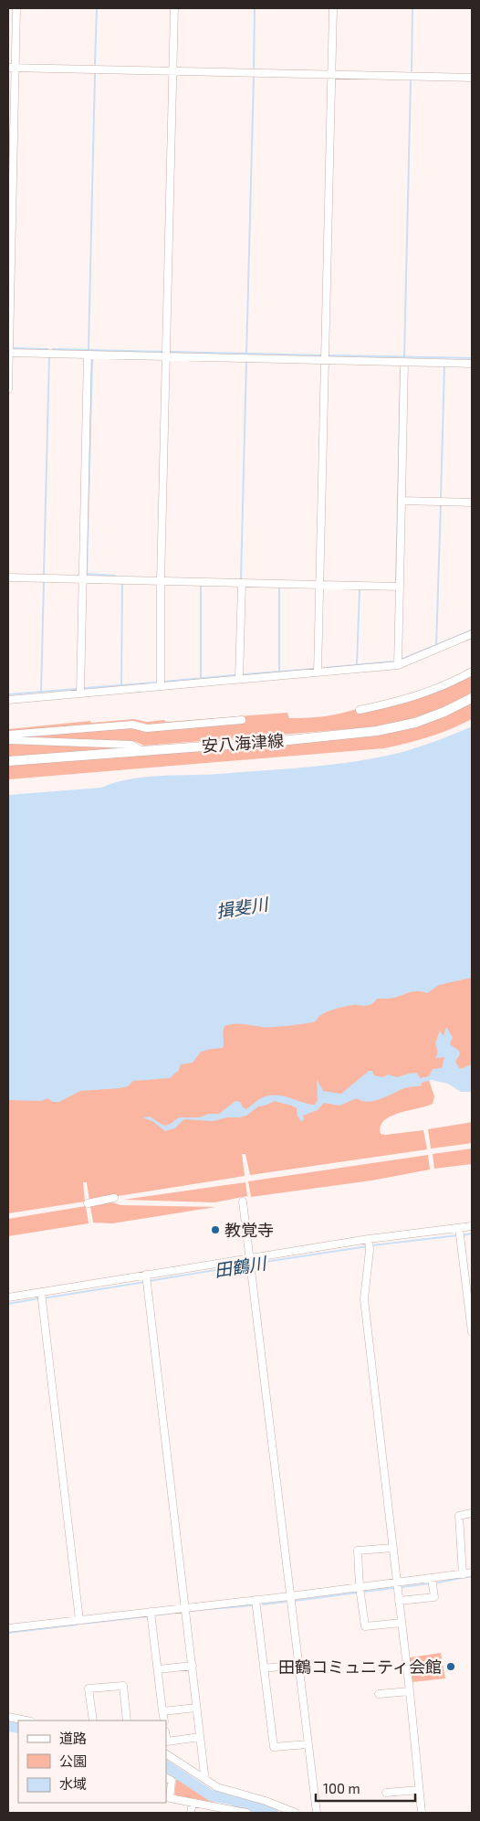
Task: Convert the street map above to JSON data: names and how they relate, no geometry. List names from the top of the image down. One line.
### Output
{"streets":{"main road":["安八海津線"]},"water":["揖斐川","田鶴川"],"places":["教覚寺","田鶴コミュニティ会館"],"legend":["道路","公園","水域"],"scale_bar":"100 m"}
